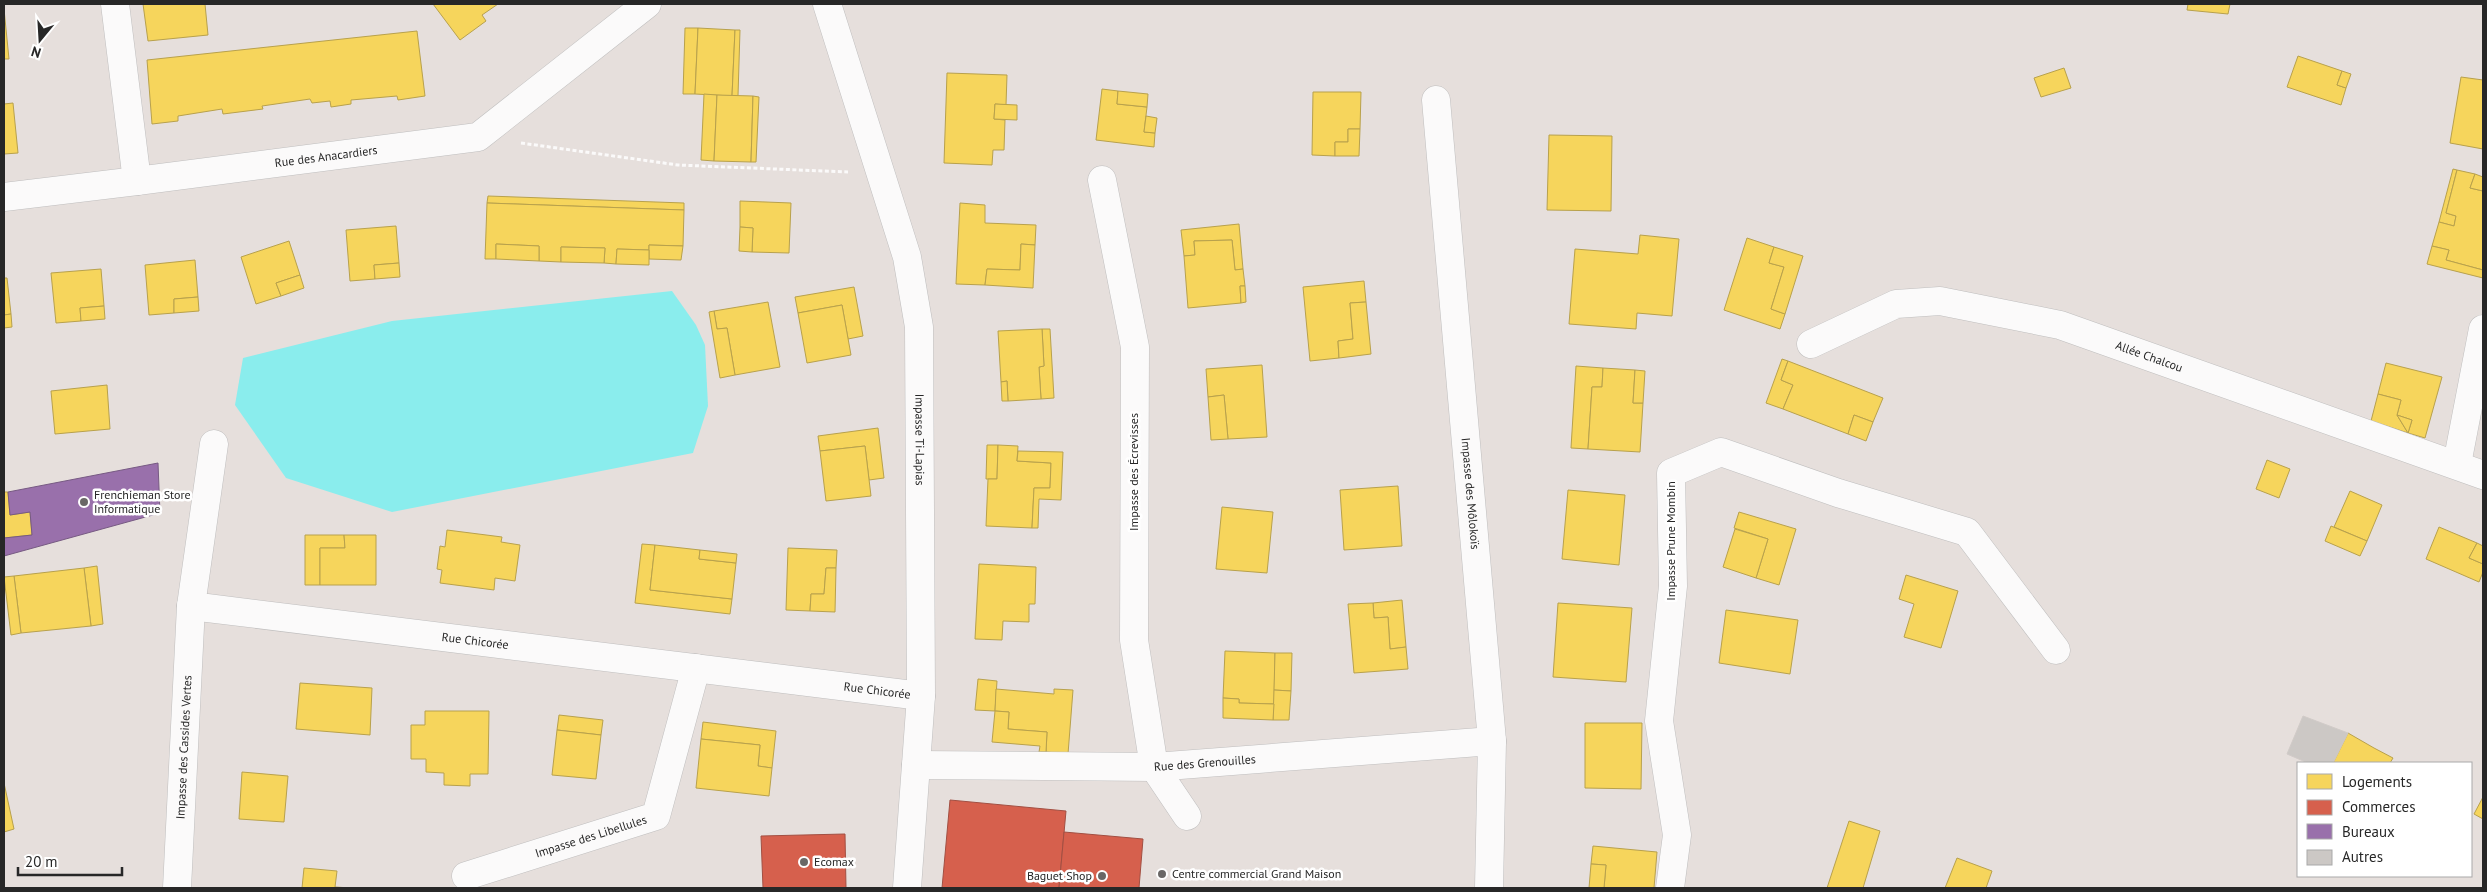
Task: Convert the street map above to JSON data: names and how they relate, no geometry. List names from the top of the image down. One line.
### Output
{"streets":{"street":["Rue des Anacardiers","Allée Chalcou","Impasse Ti-Lapias","Impasse des Écrevisses","Impasse des Môlokoïs","Impasse Prune Mombin","Rue Chicorée","Impasse des Cassides Vertes","Rue des Grenouilles","Impasse des Libellules"]},"crossings":[["Impasse Ti-Lapias","Rue Chicorée"],["Impasse Ti-Lapias","Rue des Grenouilles"],["Impasse des Écrevisses","Rue des Grenouilles"],["Impasse des Môlokoïs","Rue des Grenouilles"],["Rue Chicorée","Impasse des Cassides Vertes"],["Rue Chicorée","Impasse des Libellules"]],"places":["Frenchieman Store Informatique","Ecomax","Centre commercial Grand Maison","Baguet Shop"],"legend":["Logements","Commerces","Bureaux","Autres"],"scale_bar":"20 m","north":"bottom"}
